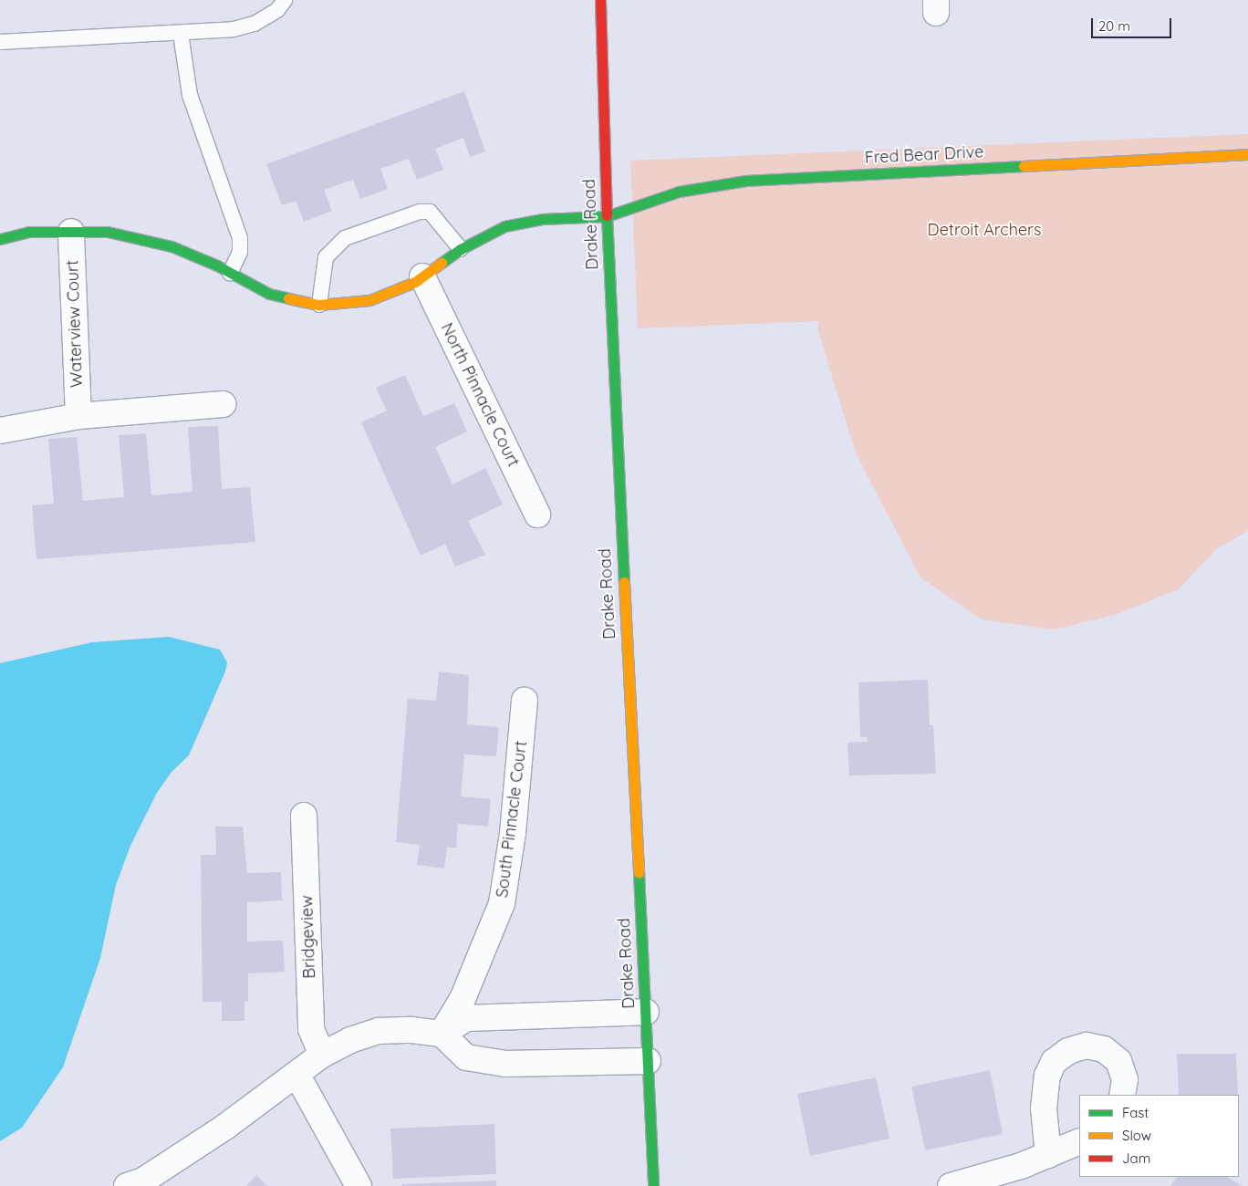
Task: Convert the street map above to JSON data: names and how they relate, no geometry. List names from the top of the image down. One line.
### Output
{"streets":{"street":["Fred Bear Drive","Drake Road","Waterview Court","North Pinnacle Court","South Pinnacle Court","Bridgeview"]},"crossings":[["Fred Bear Drive","Drake Road"],["Fred Bear Drive","Waterview Court"],["Fred Bear Drive","North Pinnacle Court"]],"parks":["Detroit Archers"],"legend":["Fast","Slow","Jam"],"scale_bar":"20 m"}
